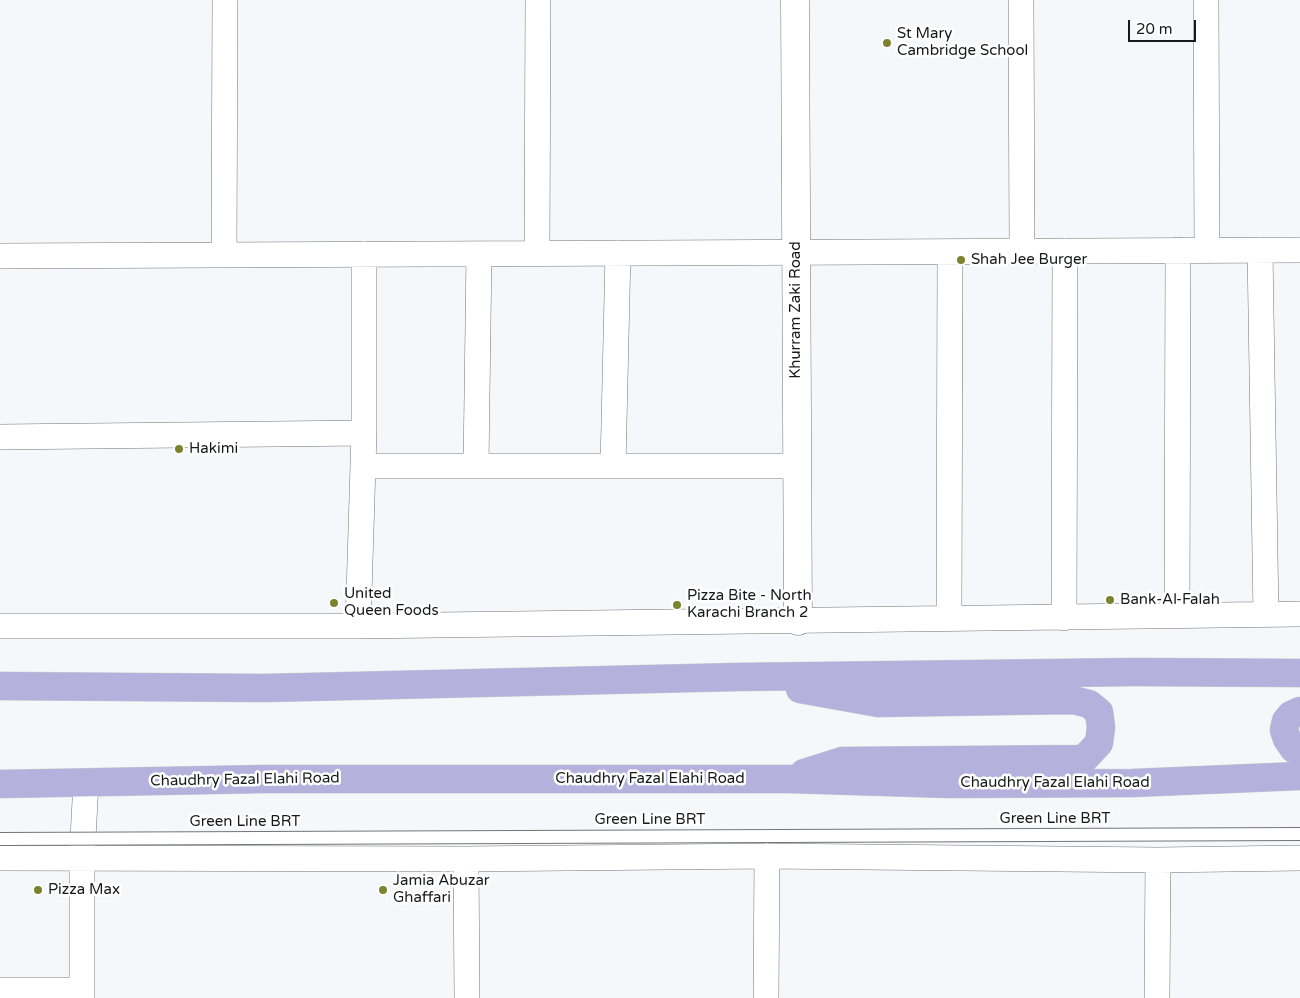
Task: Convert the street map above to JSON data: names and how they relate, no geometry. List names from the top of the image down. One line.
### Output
{"streets":{"main road":["Chaudhry Fazal Elahi Road"],"street":["Khurram Zaki Road"],"lane":["Green Line BRT"]},"places":["St Mary Cambridge School","Shah Jee Burger","Hakimi","Bank-Al-Falah","United Queen Foods","Pizza Bite - North Karachi Branch 2","Pizza Max","Jamia Abuzar Ghaffari"],"scale_bar":"20 m"}
